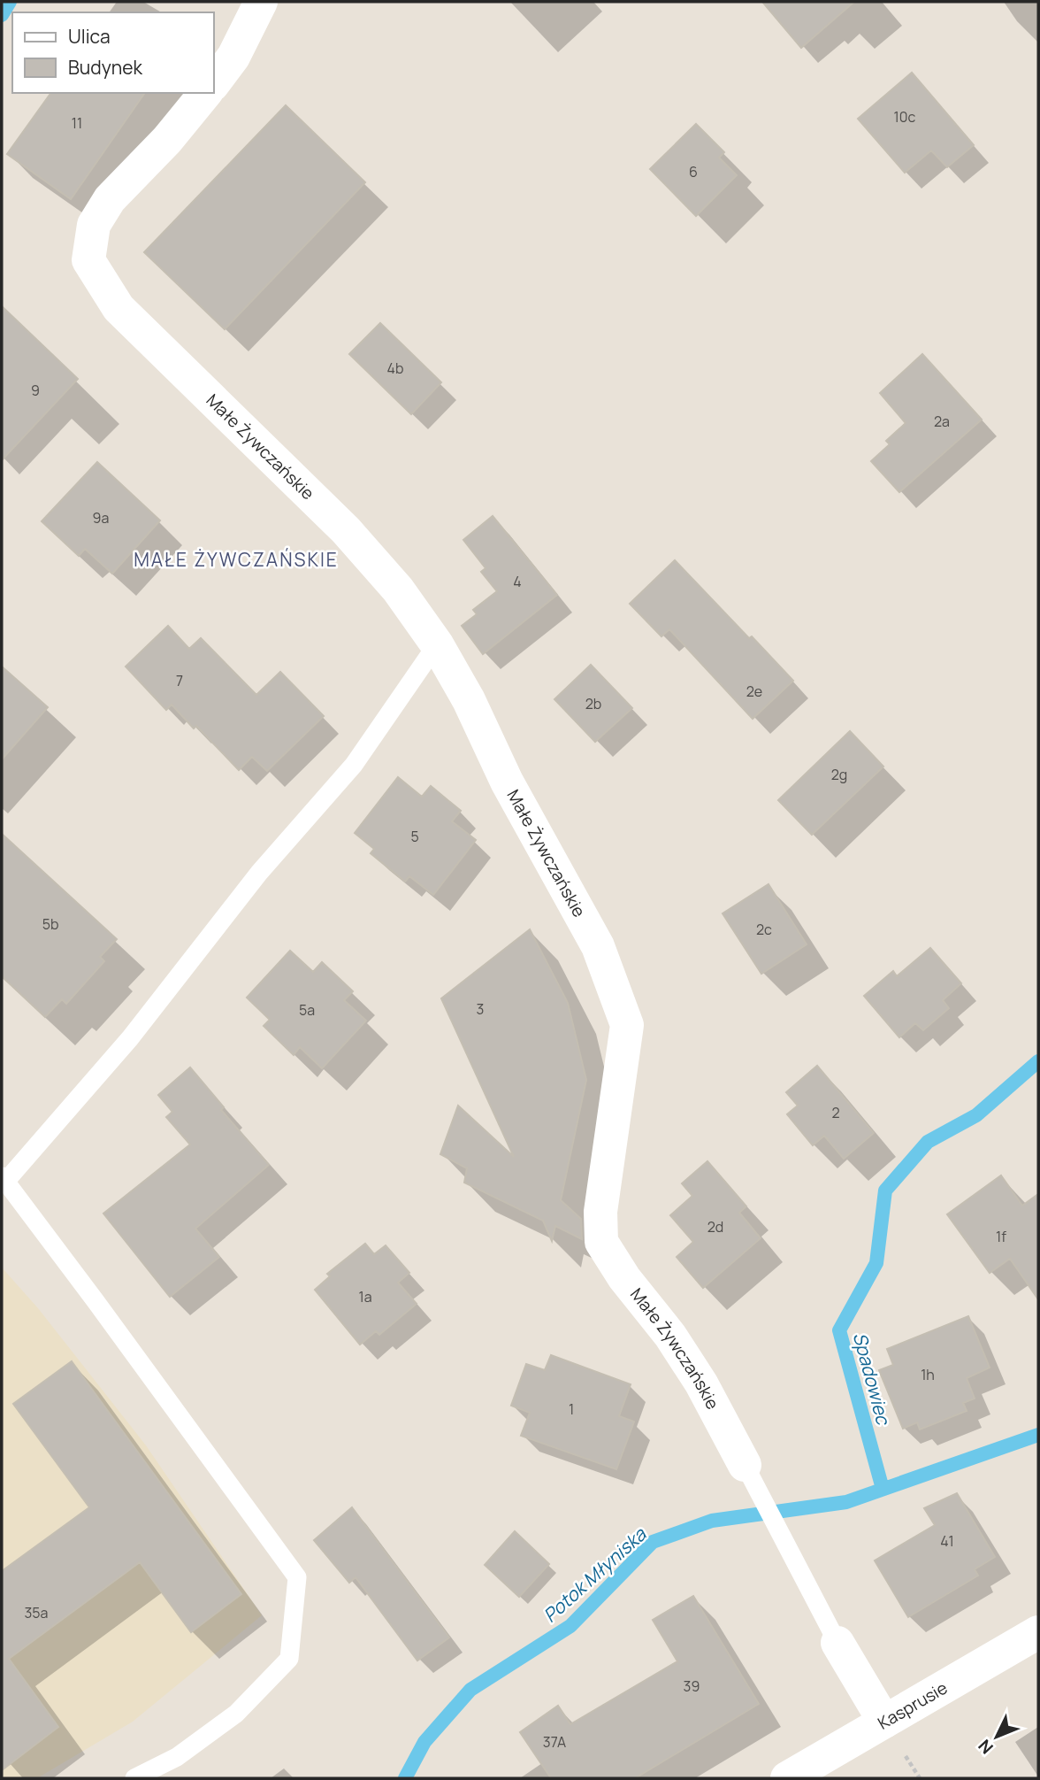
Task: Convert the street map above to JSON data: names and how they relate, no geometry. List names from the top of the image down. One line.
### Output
{"streets":{"street":["Małe Żywczańskie","Kasprusie"]},"crossings":[["Małe Żywczańskie","Kasprusie"]],"districts":["MAŁE ŻYWCZAŃSKIE"],"water":["Spadowiec","Potok Młyniska"],"house_numbers":["10c","11","6","4b","9","2a","9a","4","7","2e","2b","2g","5","5b","2c","3","5a","2","2d","1f","1a","1h","1","41","35a","39","37A"],"legend":["Ulica","Budynek"],"north":"bottom left"}
